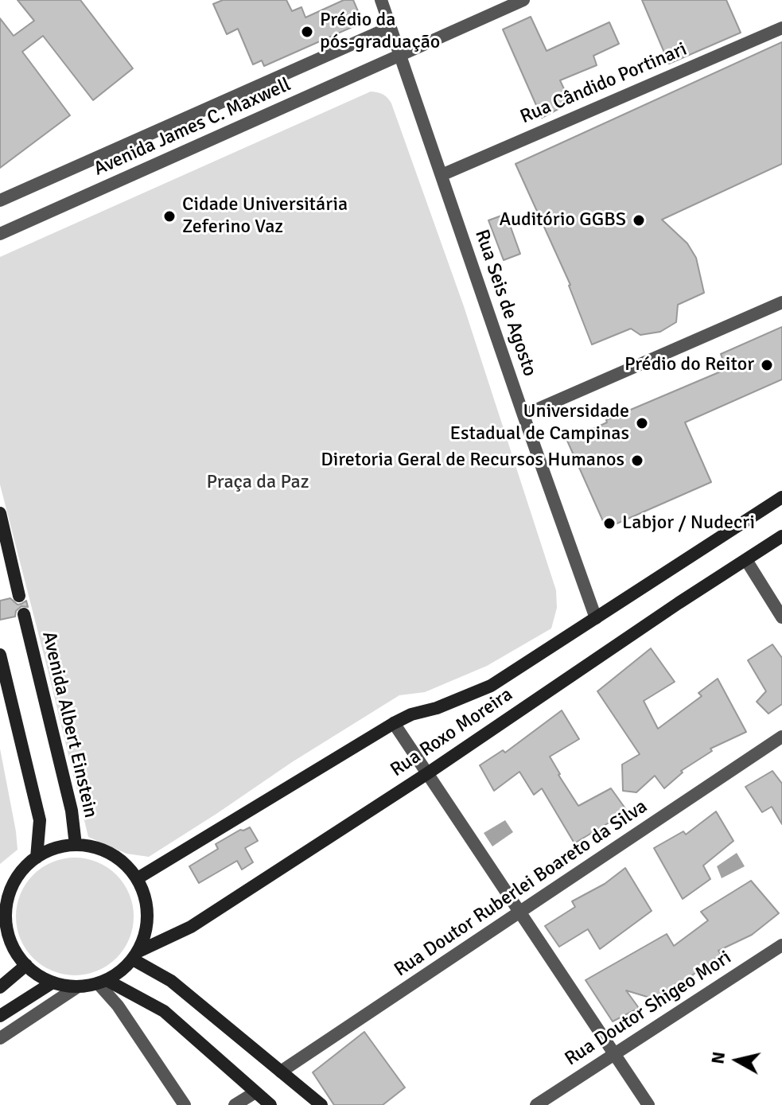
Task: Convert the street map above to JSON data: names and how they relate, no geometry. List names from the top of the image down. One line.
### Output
{"streets":{"main road":["Avenida Albert Einstein","Rua Roxo Moreira"],"street":["Rua Cândido Portinari","Avenida James C. Maxwell","Rua Seis de Agosto","Rua Doutor Ruberlei Boareto da Silva","Rua Doutor Shigeo Mori"]},"crossings":[["Rua Cândido Portinari","Rua Seis de Agosto"],["Avenida James C. Maxwell","Rua Seis de Agosto"],["Rua Seis de Agosto","Rua Roxo Moreira"],["Avenida Albert Einstein","Rua Roxo Moreira"]],"parks":["Praça da Paz"],"places":["Prédio da pós-graduação","Cidade Universitária Zeferino Vaz","Auditório GGBS","Prédio do Reitor","Universidade Estadual de Campinas","Diretoria Geral de Recursos Humanos","Labjor / Nudecri"],"north":"left"}
